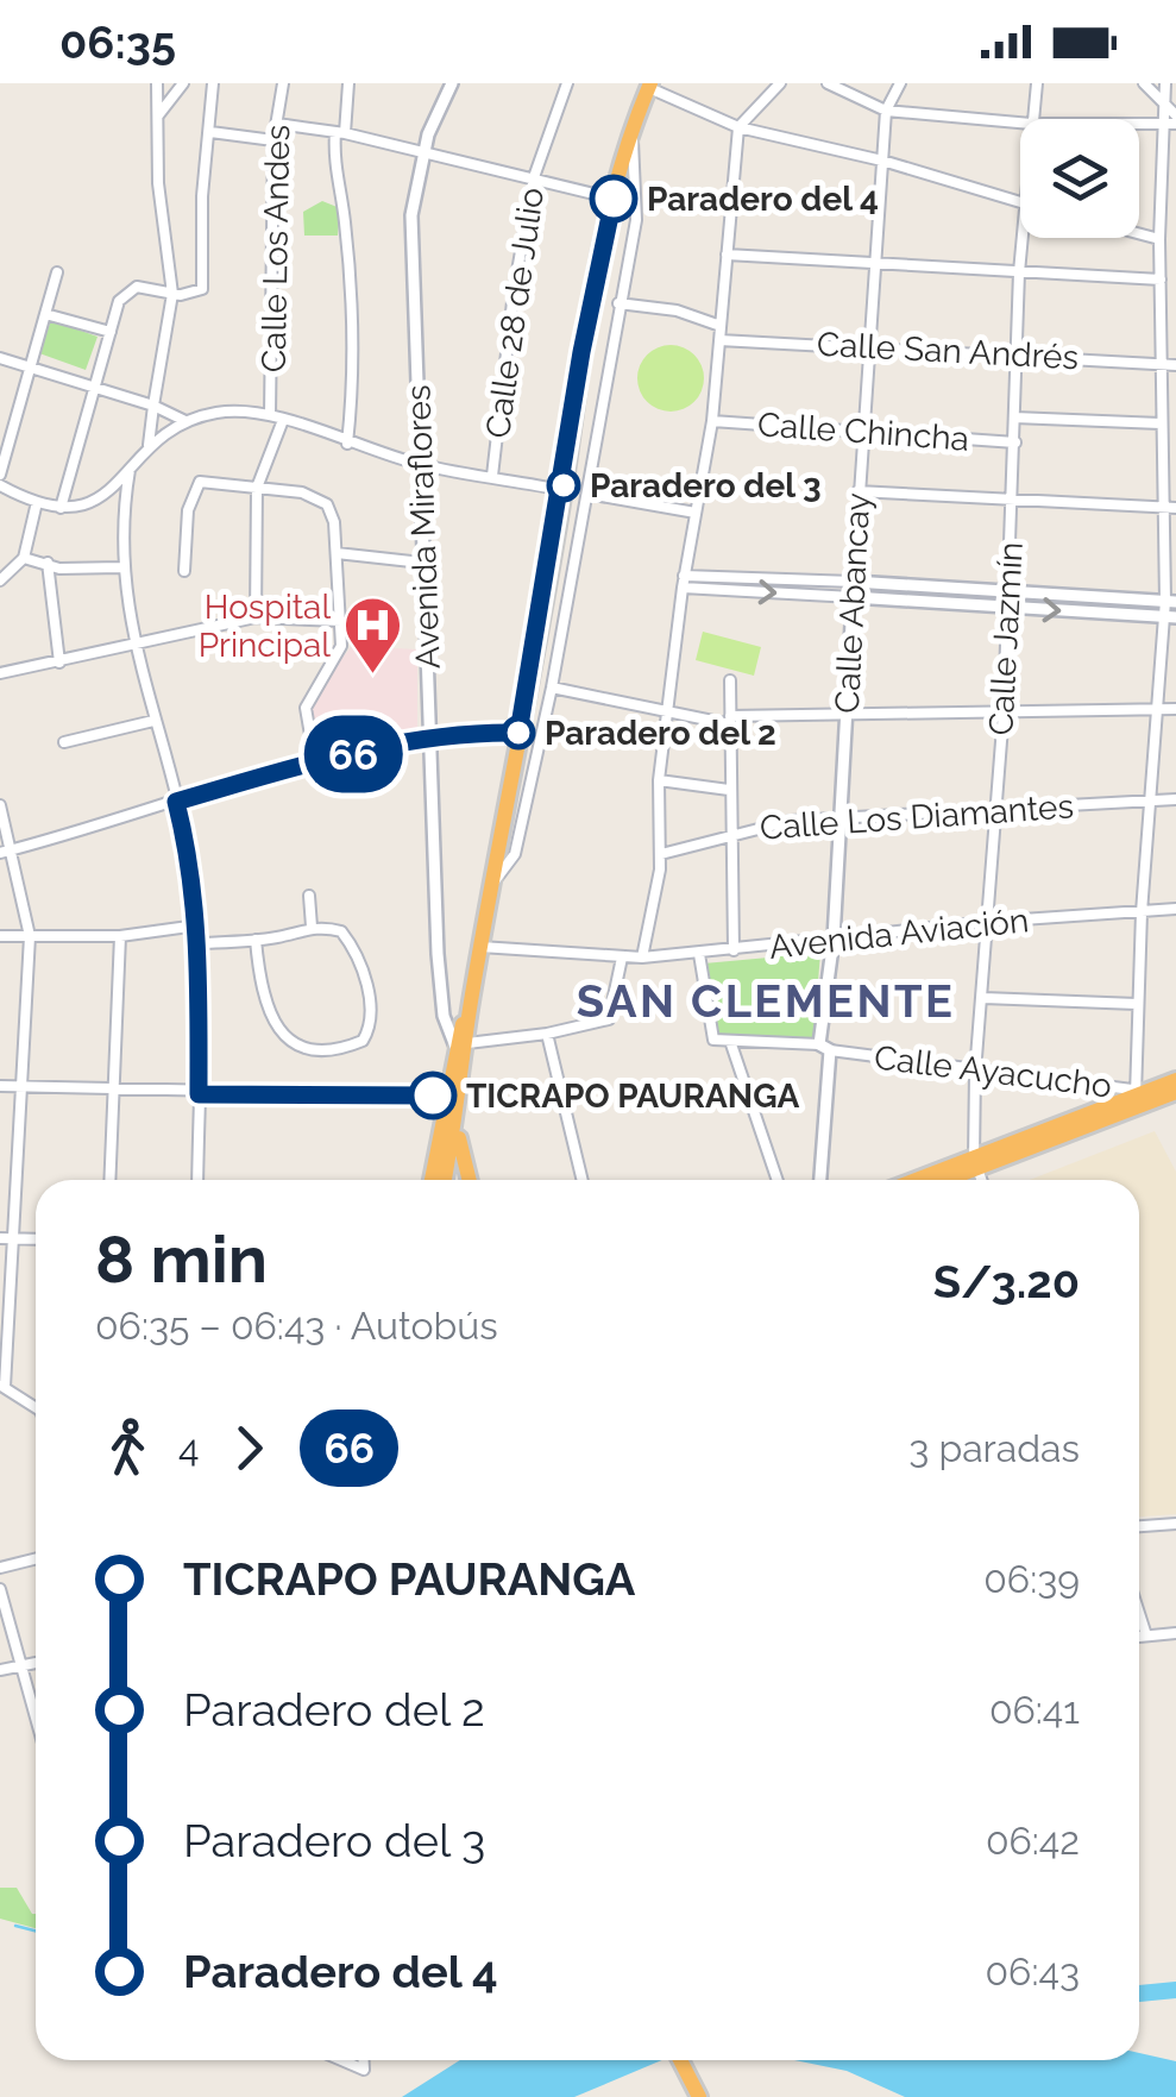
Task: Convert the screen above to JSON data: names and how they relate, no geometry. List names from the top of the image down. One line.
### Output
{"streets":{"street":["Calle Los Andes","Calle 28 de Julio","Calle San Andrés","Calle Chincha","Avenida Miraflores","Calle Abancay","Calle Jazmín","Calle Los Diamantes","Avenida Aviación","Calle Ayacucho"]},"crossings":[["Calle San Andrés","Calle Abancay"],["Calle San Andrés","Calle Jazmín"],["Calle Chincha","Calle Abancay"],["Calle Chincha","Calle Jazmín"],["Calle Abancay","Calle Los Diamantes"],["Calle Abancay","Avenida Aviación"],["Calle Abancay","Calle Ayacucho"],["Calle Jazmín","Calle Los Diamantes"],["Calle Jazmín","Avenida Aviación"],["Calle Jazmín","Calle Ayacucho"],["Avenida Aviación","Calle Ayacucho"]],"districts":["SAN CLEMENTE"],"places":{"other":["Paradero del 4","Paradero del 3","Paradero del 2","TICRAPO PAURANGA"],"hospital":["Hospital Principal"]},"lines":["bus line 66"],"page":{"status":"06:35","on_map":"66","heading":["8 min","06:35 – 06:43 · Autobús","S/3.20"],"legs":["4","66","3 paradas"],"list":[{"name":"TICRAPO PAURANGA","value":"06:39"},{"name":"Paradero del 2","value":"06:41"},{"name":"Paradero del 3","value":"06:42"},{"name":"Paradero del 4","value":"06:43"}]}}
